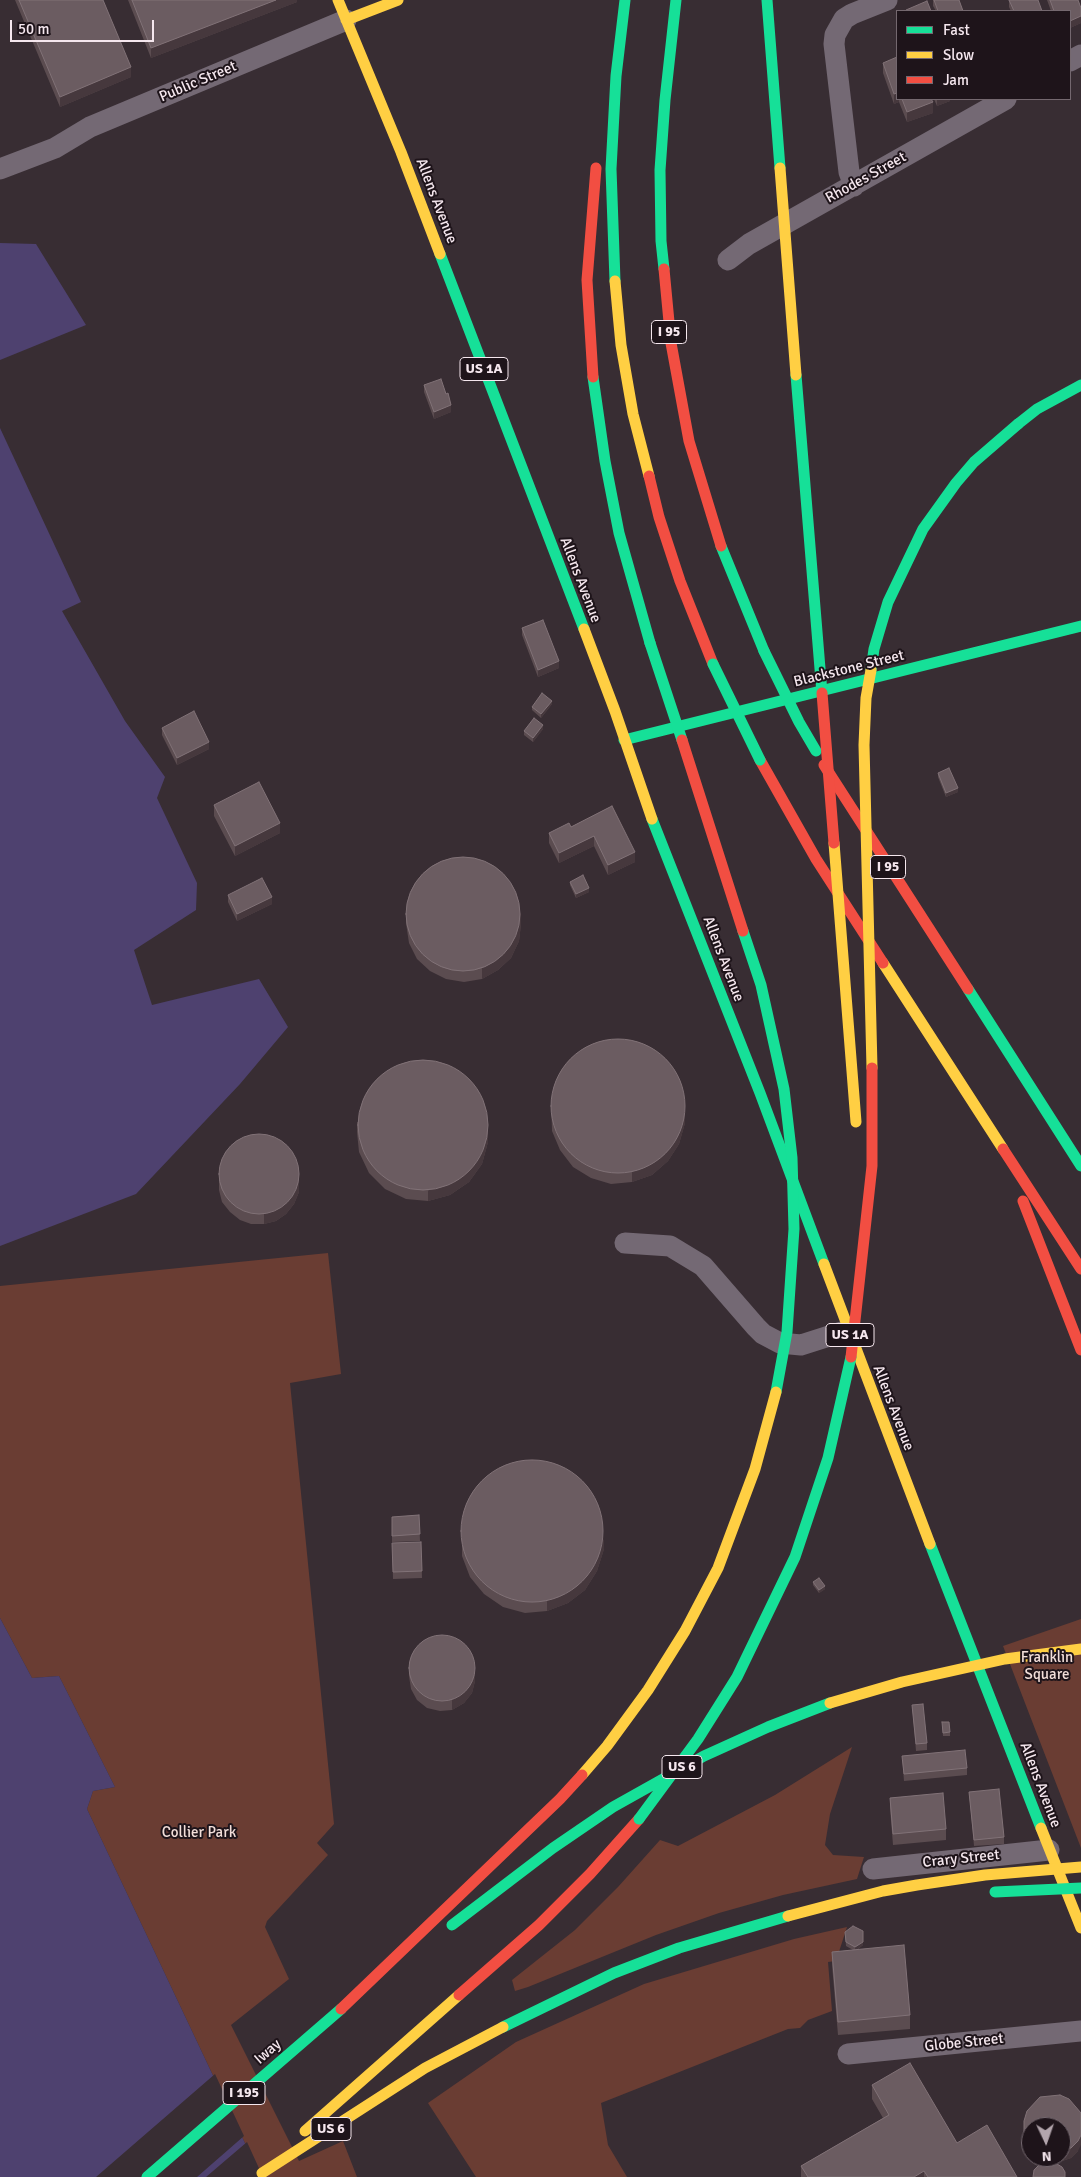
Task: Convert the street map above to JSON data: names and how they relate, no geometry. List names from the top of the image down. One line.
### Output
{"streets":{"main road":["Public Street","Allens Avenue","I 95","US 1A","Blackstone Street","US 6","Iway","I 195"],"street":["Rhodes Street","Crary Street","Globe Street"]},"crossings":[["Public Street","Allens Avenue"],["Allens Avenue","Blackstone Street"],["Allens Avenue","Crary Street"]],"parks":["Franklin Square","Collier Park"],"legend":["Fast","Slow","Jam"],"scale_bar":"50 m","north":"bottom"}
